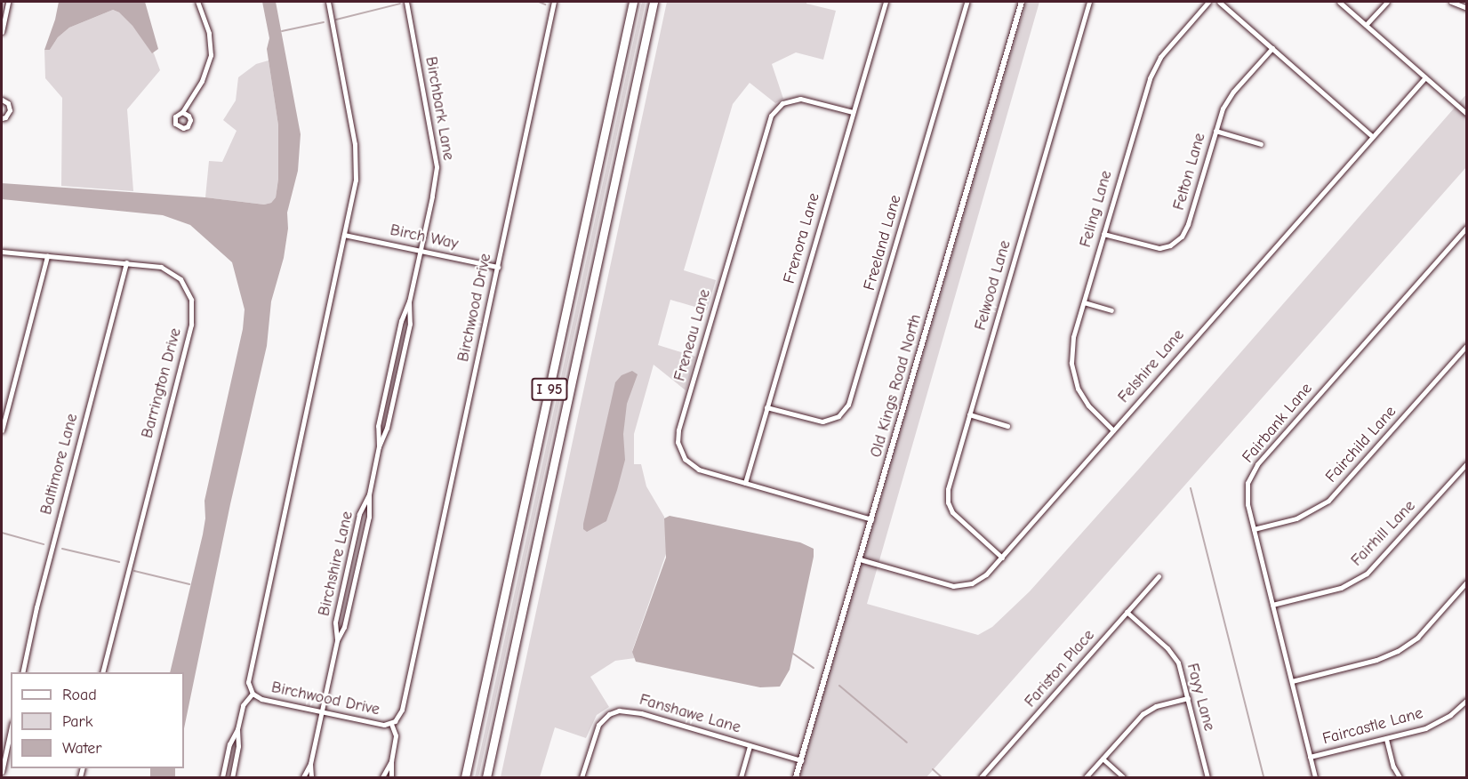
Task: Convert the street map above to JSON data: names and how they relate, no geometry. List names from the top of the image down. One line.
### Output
{"streets":{"highway":["I 95"],"street":["Birchbark Lane","Felton Lane","Feling Lane","Birch Way","Frenora Lane","Freeland Lane","Felwood Lane","Birchwood Drive","Freneau Lane","Felshire Lane","Barrington Drive","Old Kings Road North","Fairbank Lane","Fairchild Lane","Baltimore Lane","Fairhill Lane","Birchshire Lane","Fariston Place","Fayy Lane","Fanshawe Lane","Faircastle Lane"]},"crossings":[["Birchbark Lane","Birch Way"],["Birchbark Lane","Birchshire Lane"],["Felton Lane","Feling Lane"],["Feling Lane","Felshire Lane"],["Birch Way","Birchwood Drive"],["Birch Way","Birchshire Lane"],["Frenora Lane","Freeland Lane"],["Frenora Lane","Freneau Lane"],["Felwood Lane","Felshire Lane"],["Birchwood Drive","Birchshire Lane"],["Freneau Lane","Old Kings Road North"],["Felshire Lane","Old Kings Road North"],["Barrington Drive","Baltimore Lane"],["Old Kings Road North","Fanshawe Lane"],["Fairbank Lane","Fairchild Lane"],["Fairbank Lane","Fairhill Lane"],["Fairbank Lane","Faircastle Lane"],["Fariston Place","Fayy Lane"]],"legend":["Road","Park","Water"]}
